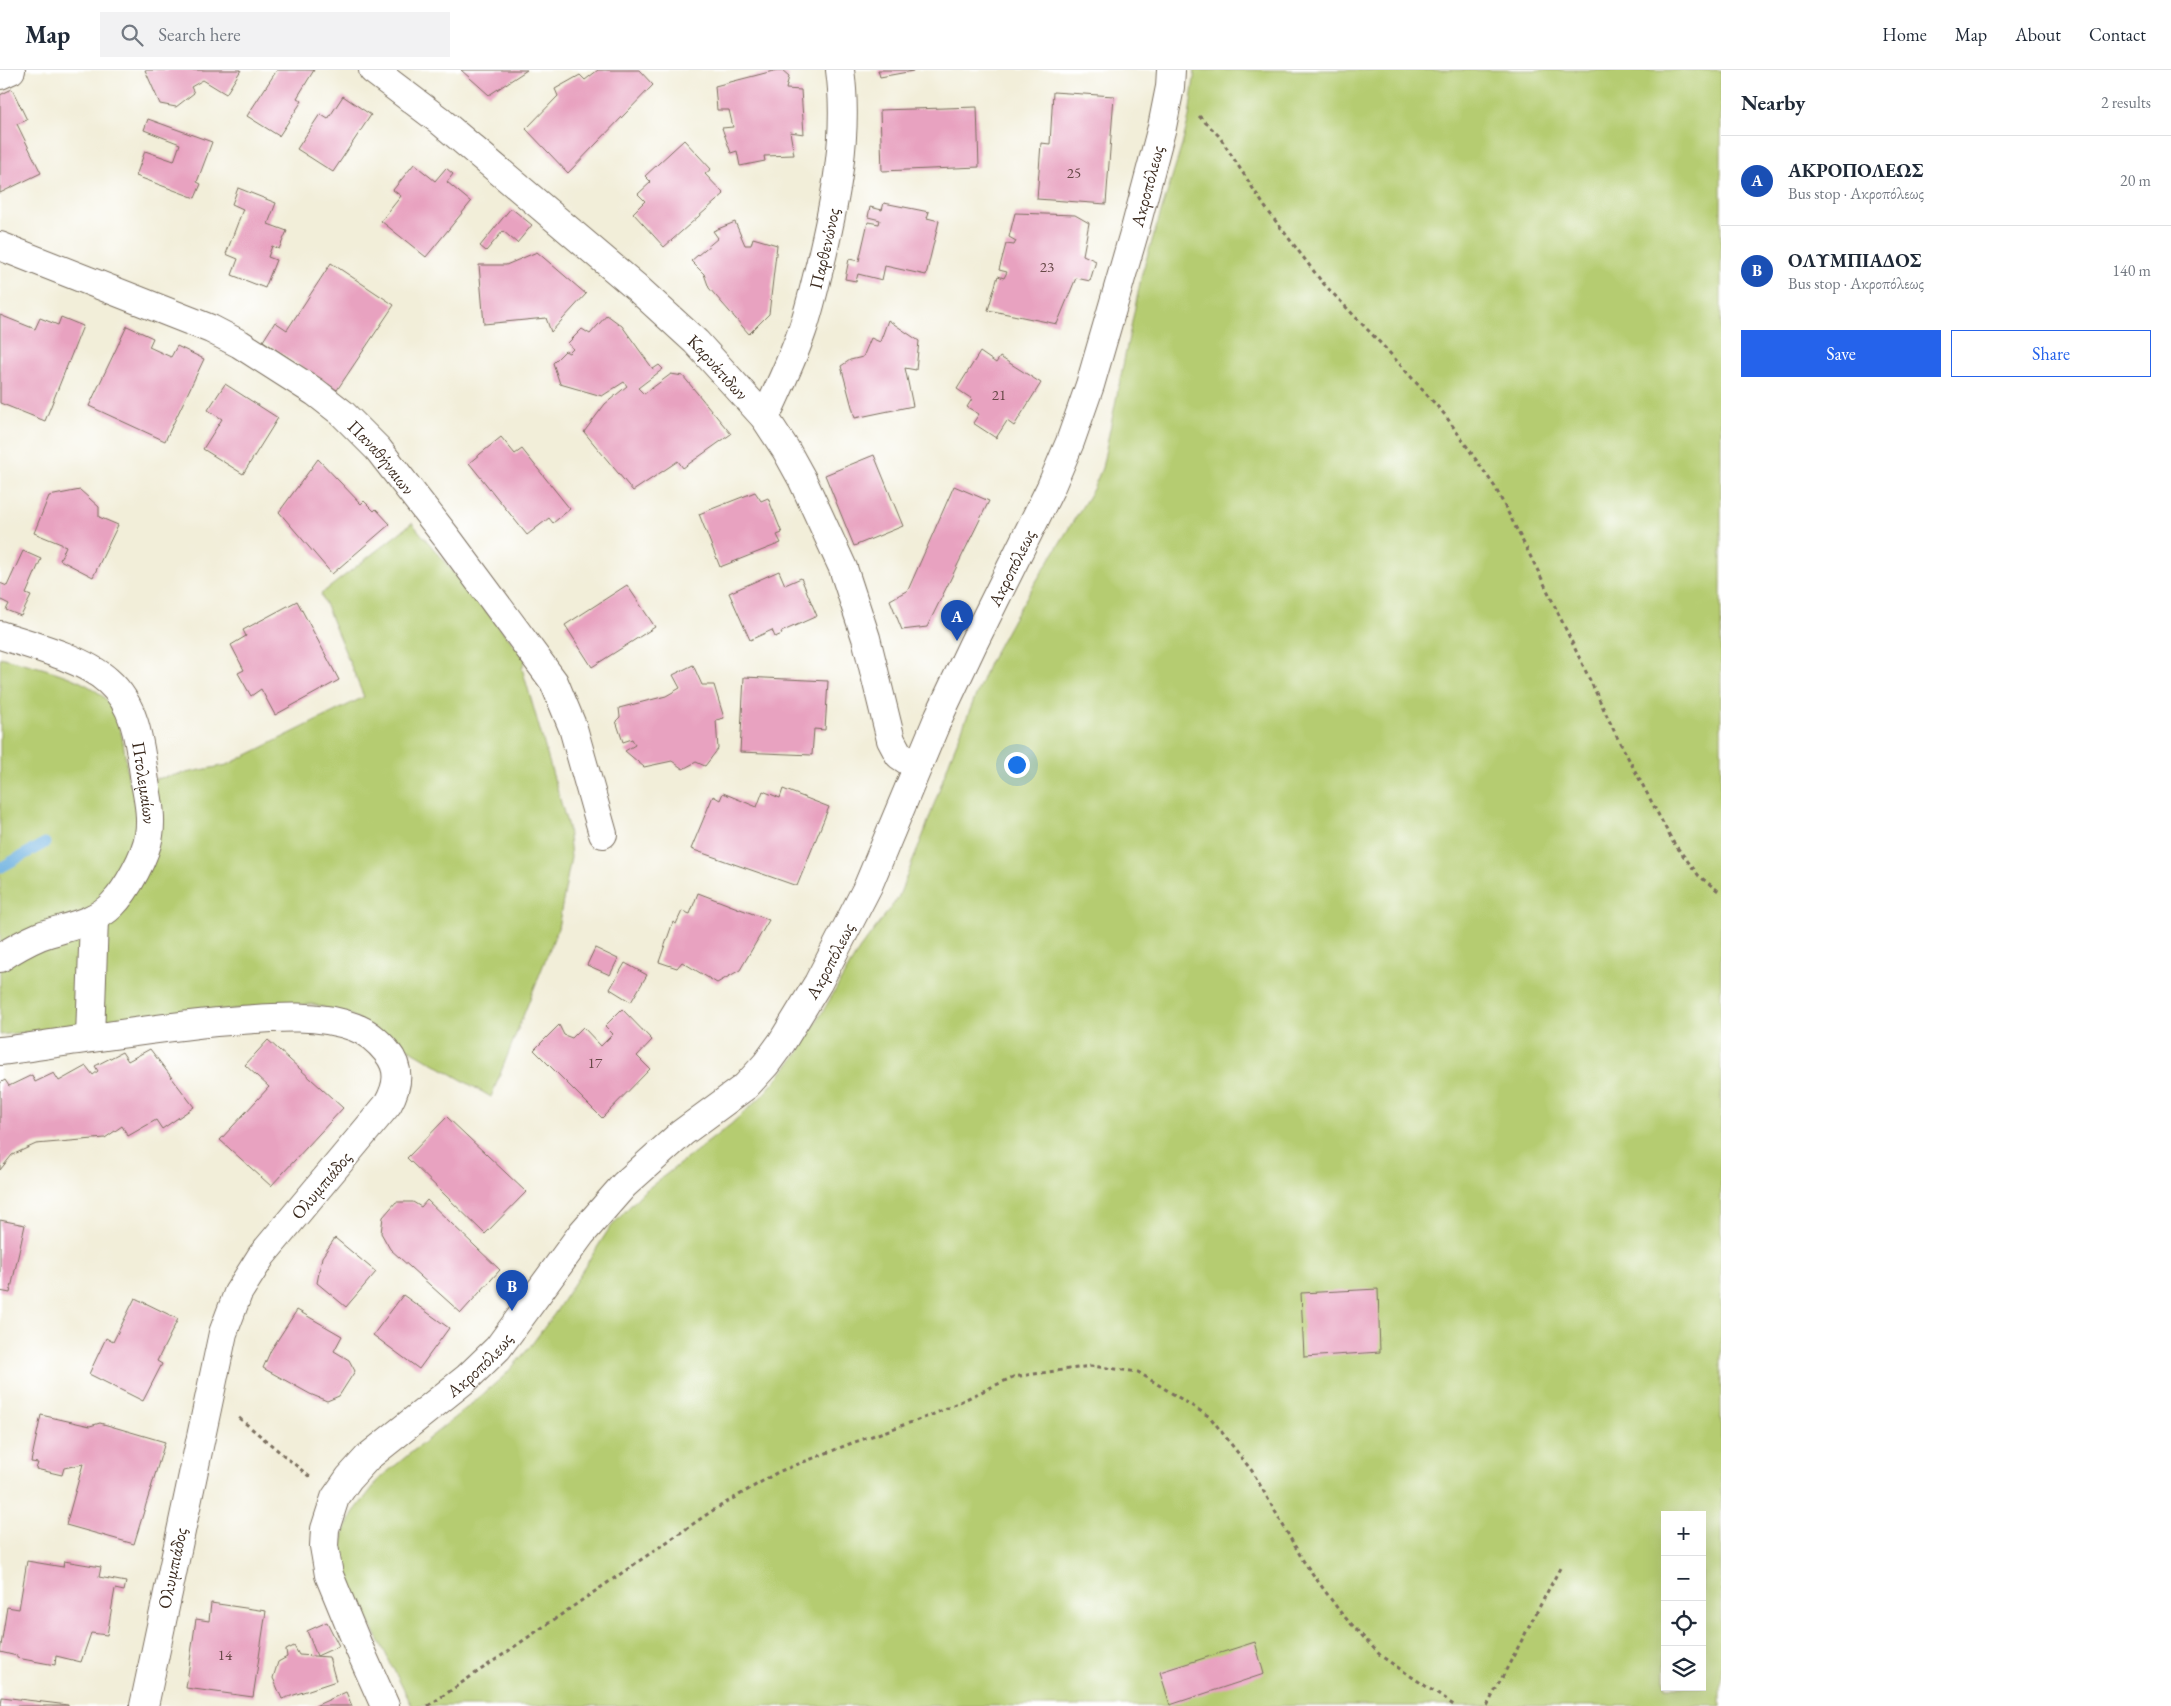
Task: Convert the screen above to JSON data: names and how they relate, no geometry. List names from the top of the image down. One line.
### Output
{"streets":{"street":["Ακροπόλεως","Παρθενώνος","Καρυάτιδων","Παναθήναιων","Πτολεμαίων","Ολυμπιάδος"]},"crossings":[["Ακροπόλεως","Καρυάτιδων"],["Παρθενώνος","Καρυάτιδων"]],"house_numbers":["25","23","21","17","14"],"page":{"header":"Map","search":"Search here","nav":["Home","Map","About","Contact"],"heading":["Nearby","2 results"],"list":[{"mark":"A","name":"ΑΚΡΟΠΟΛΕΩΣ","note":"Bus stop · Ακροπόλεως","value":"20 m"},{"mark":"B","name":"ΟΛΥΜΠΙΑΔΟΣ","note":"Bus stop · Ακροπόλεως","value":"140 m"}],"buttons":["Save","Share"],"pins":["A","B"],"map_buttons":["+","−"]}}
